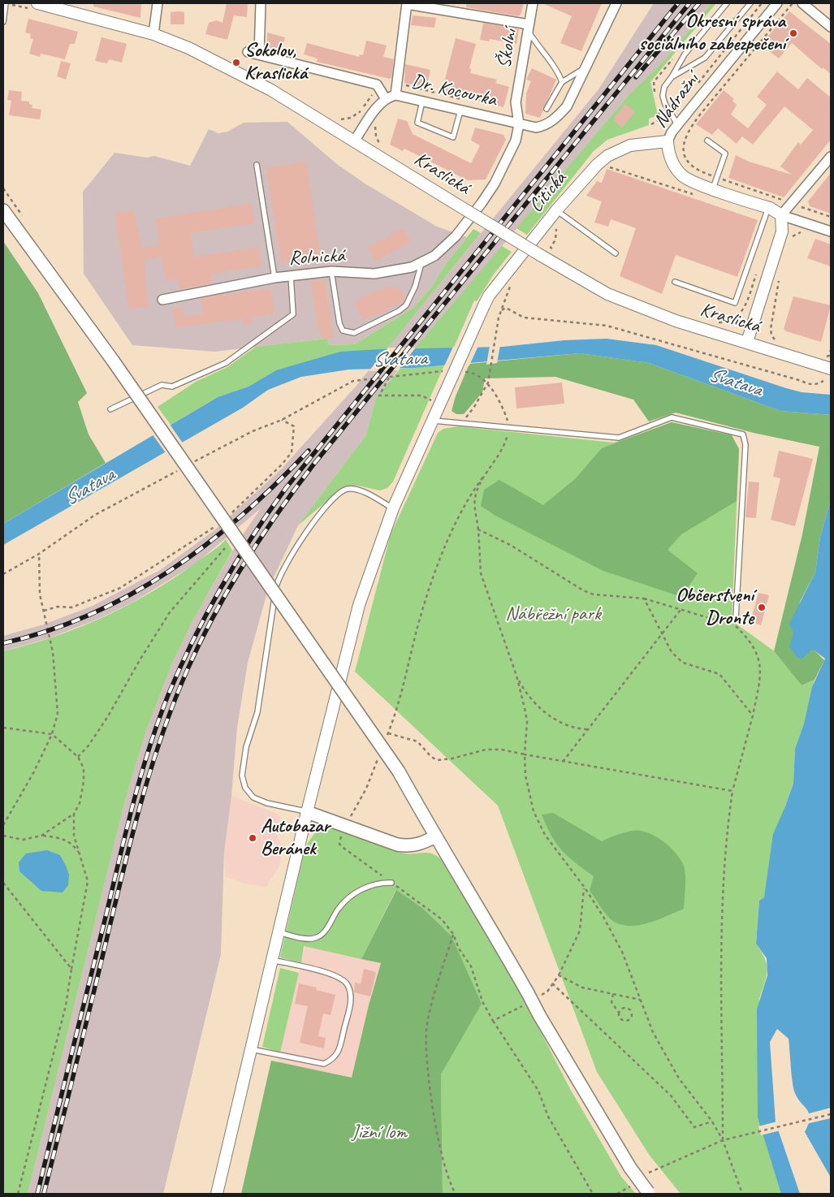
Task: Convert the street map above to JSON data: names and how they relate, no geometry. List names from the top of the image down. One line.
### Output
{"streets":{"street":["Školní","Dr. Kocourka","Nádražní","Kraslická","Citická","Rolnická"]},"crossings":[["Školní","Dr. Kocourka"],["Dr. Kocourka","Kraslická"],["Dr. Kocourka","Rolnická"],["Nádražní","Citická"]],"water":["Svatava"],"parks":["Nábřežní park","Jižní lom"],"places":["Okresní správa sociálního zabezpečení","Sokolov, Kraslická","Občerstvení Dronte","Autobazar Beránek"]}
